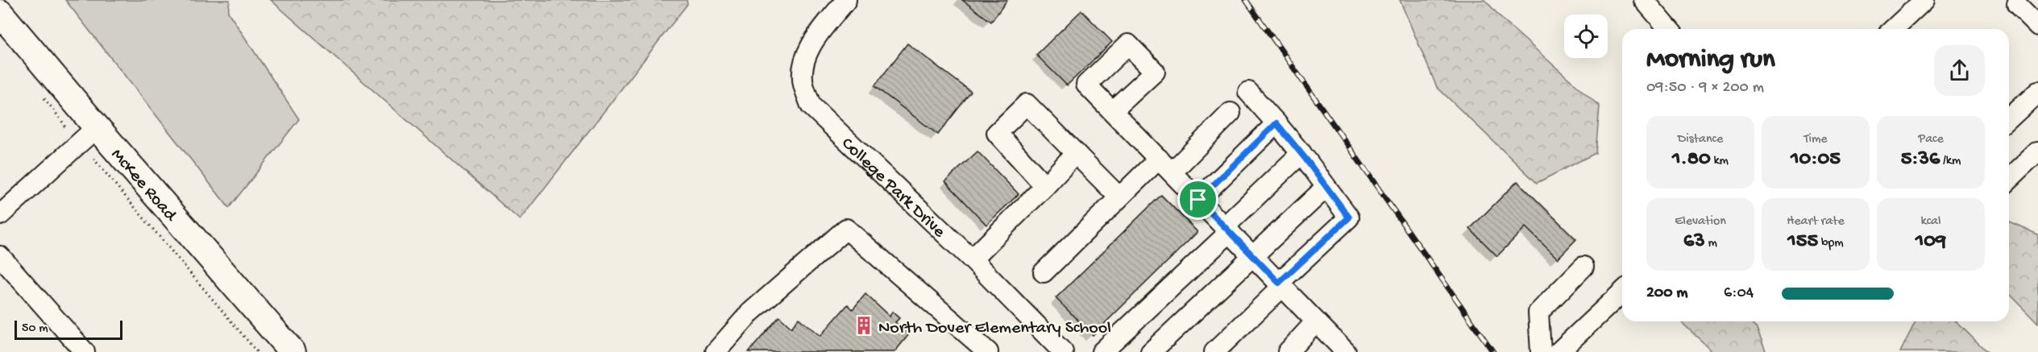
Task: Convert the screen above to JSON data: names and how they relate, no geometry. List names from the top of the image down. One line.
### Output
{"streets":{"main road":["McKee Road"],"street":["College Park Drive"]},"places":{"building":["North Dover Elementary School"]},"scale_bar":"50 m","page":{"heading":["Morning run","09:50 · 9 × 200 m"],"stats":[["Distance","1.80 km"],["Time","10:05"],["Pace","5:36 /km"],["Elevation","63 m"],["Heart rate","155 bpm"],["kcal","109"]],"list":[{"name":"200 m","note":"6:04"}],"scale":"50 m"}}
